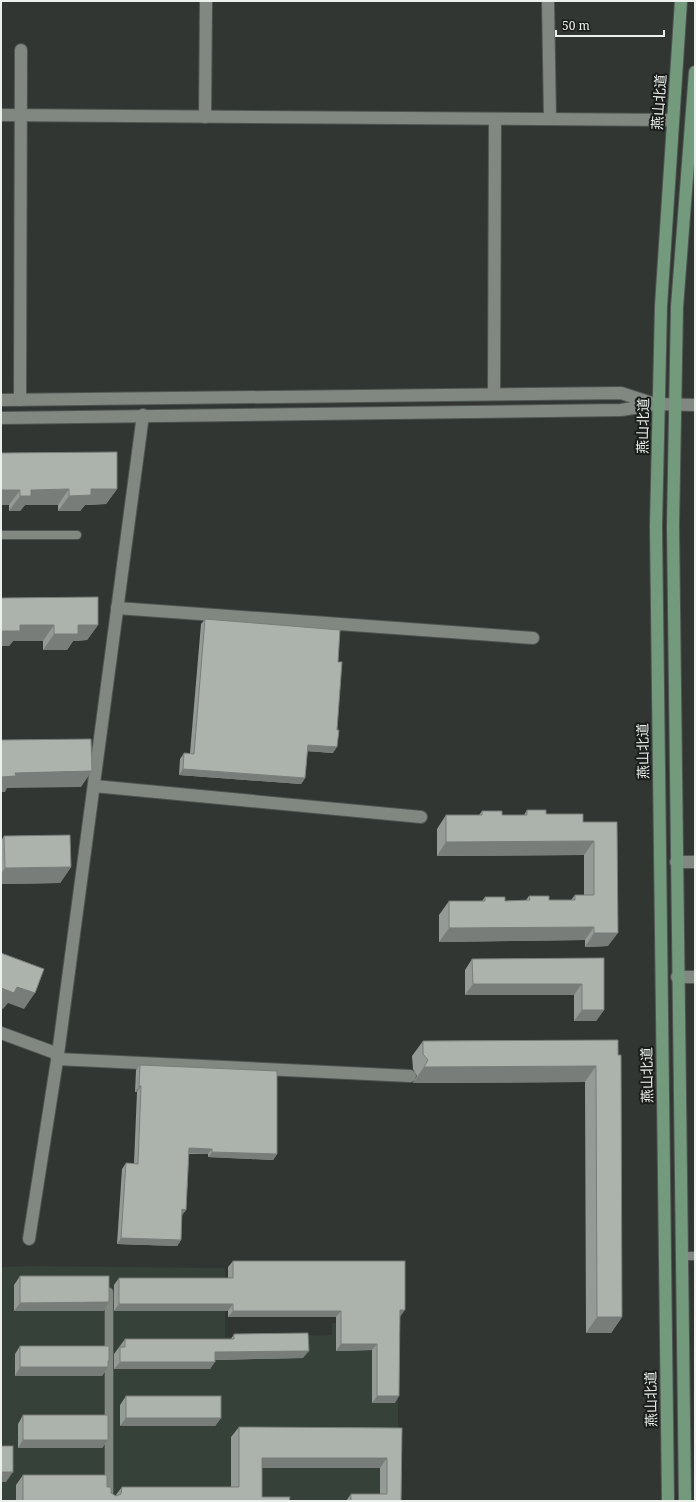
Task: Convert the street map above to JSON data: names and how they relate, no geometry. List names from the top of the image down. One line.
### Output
{"streets":{"main road":["燕山北道"]},"scale_bar":"50 m"}
